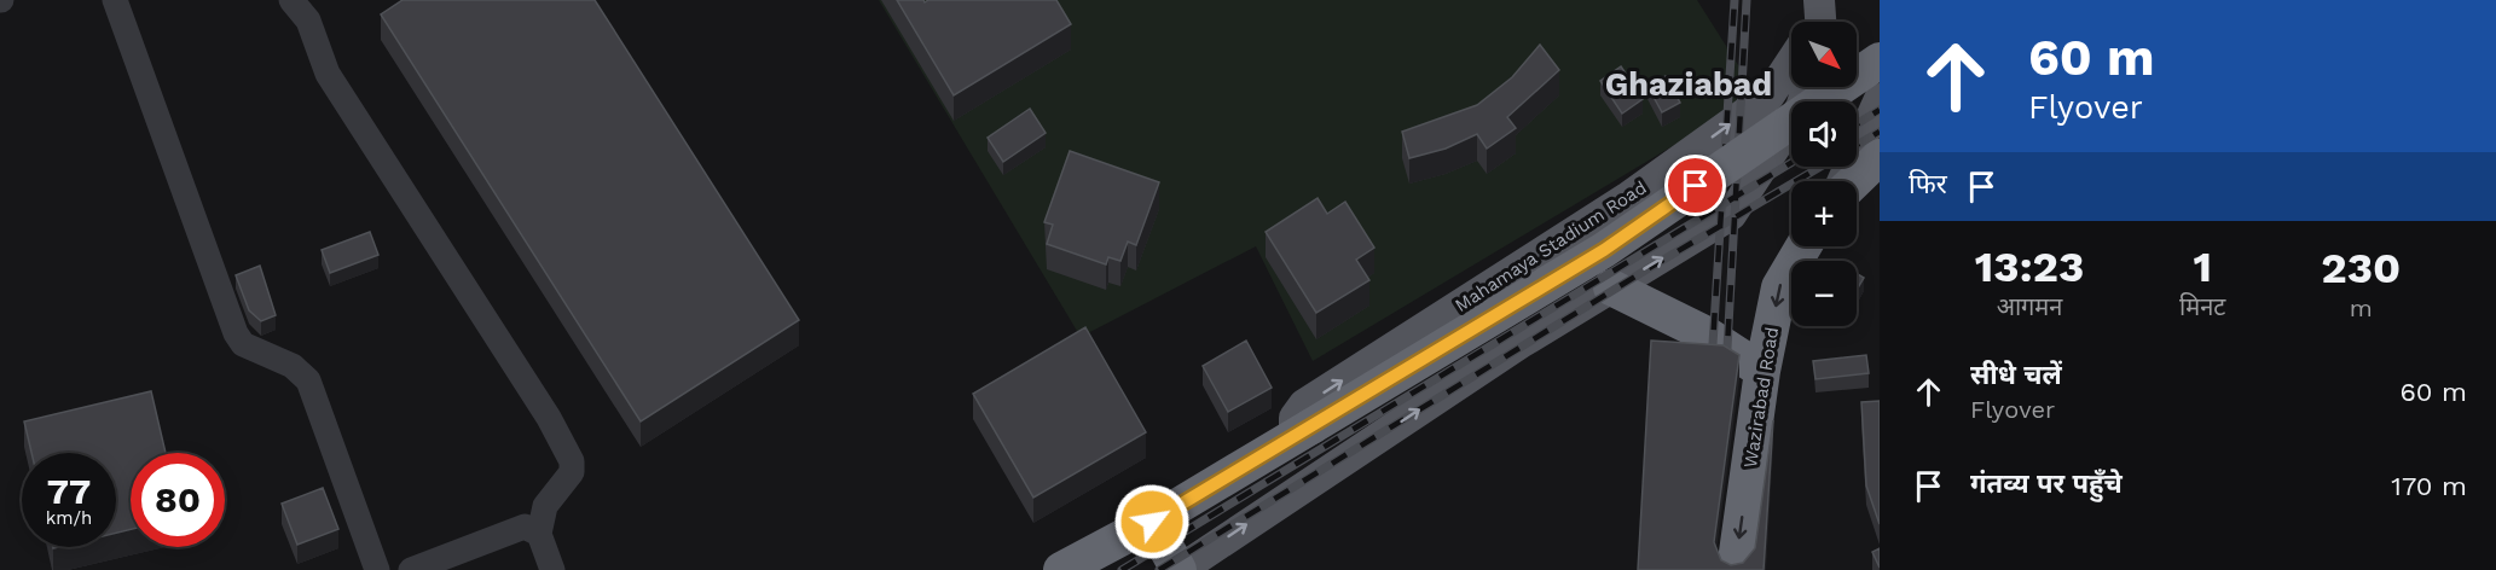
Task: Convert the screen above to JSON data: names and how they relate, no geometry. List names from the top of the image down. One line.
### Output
{"streets":{"highway":["Wazirabad Road"],"main road":["Mahamaya Stadium Road"]},"one_way":["Wazirabad Road"],"districts":["Ghaziabad"],"north":"bottom right","page":{"turn":["60 m","Flyover"],"map_buttons":["+","−"],"then":"फिर","eta":["13:23","आगमन","1","मिनट","230","m"],"list":[{"name":"सीधे चलें","note":"Flyover","value":"60 m"},{"name":"गंतव्य पर पहुँचे","value":"170 m"}],"speed":"77 km/h","limit":"80"}}
